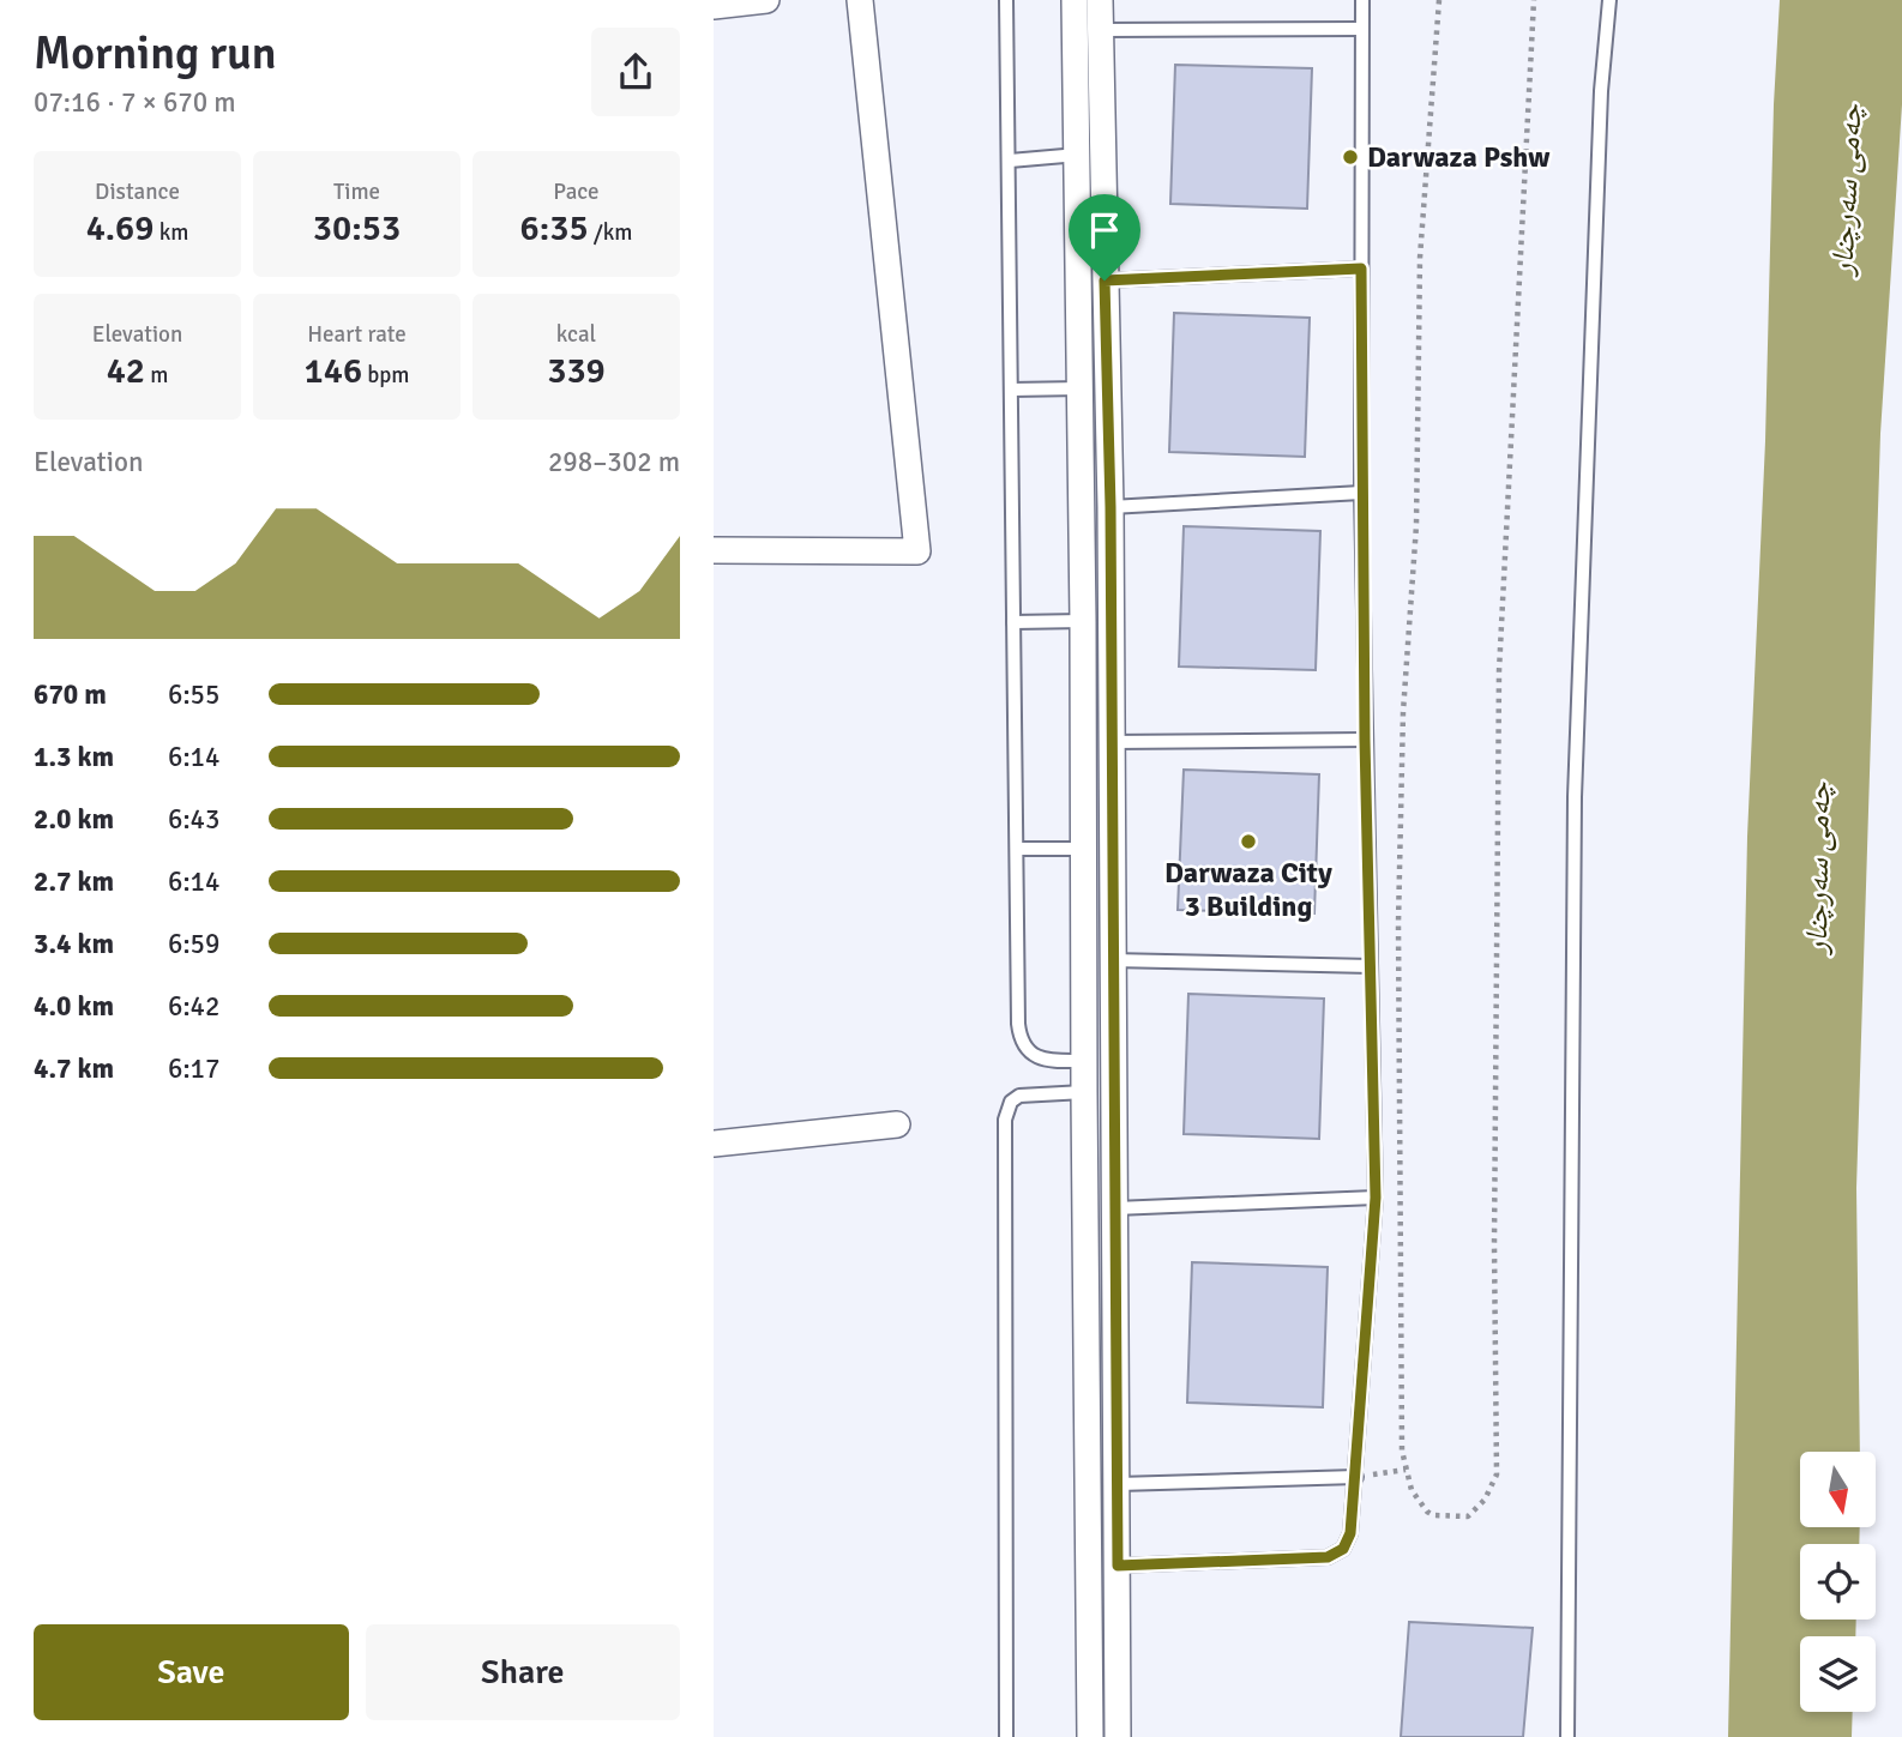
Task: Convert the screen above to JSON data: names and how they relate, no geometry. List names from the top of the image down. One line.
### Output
{"water":["چەمی سەرچنار"],"places":["Darwaza Pshw","Darwaza City 3 Building"],"north":"bottom","page":{"heading":["Morning run","07:16 · 7 × 670 m"],"stats":[["Distance","4.69 km"],["Time","30:53"],["Pace","6:35 /km"],["Elevation","42 m"],["Heart rate","146 bpm"],["kcal","339"]],"chart":["Elevation","298–302 m"],"list":[{"name":"670 m","note":"6:55"},{"name":"1.3 km","note":"6:14"},{"name":"2.0 km","note":"6:43"},{"name":"2.7 km","note":"6:14"},{"name":"3.4 km","note":"6:59"},{"name":"4.0 km","note":"6:42"},{"name":"4.7 km","note":"6:17"}],"buttons":["Save","Share"]}}
